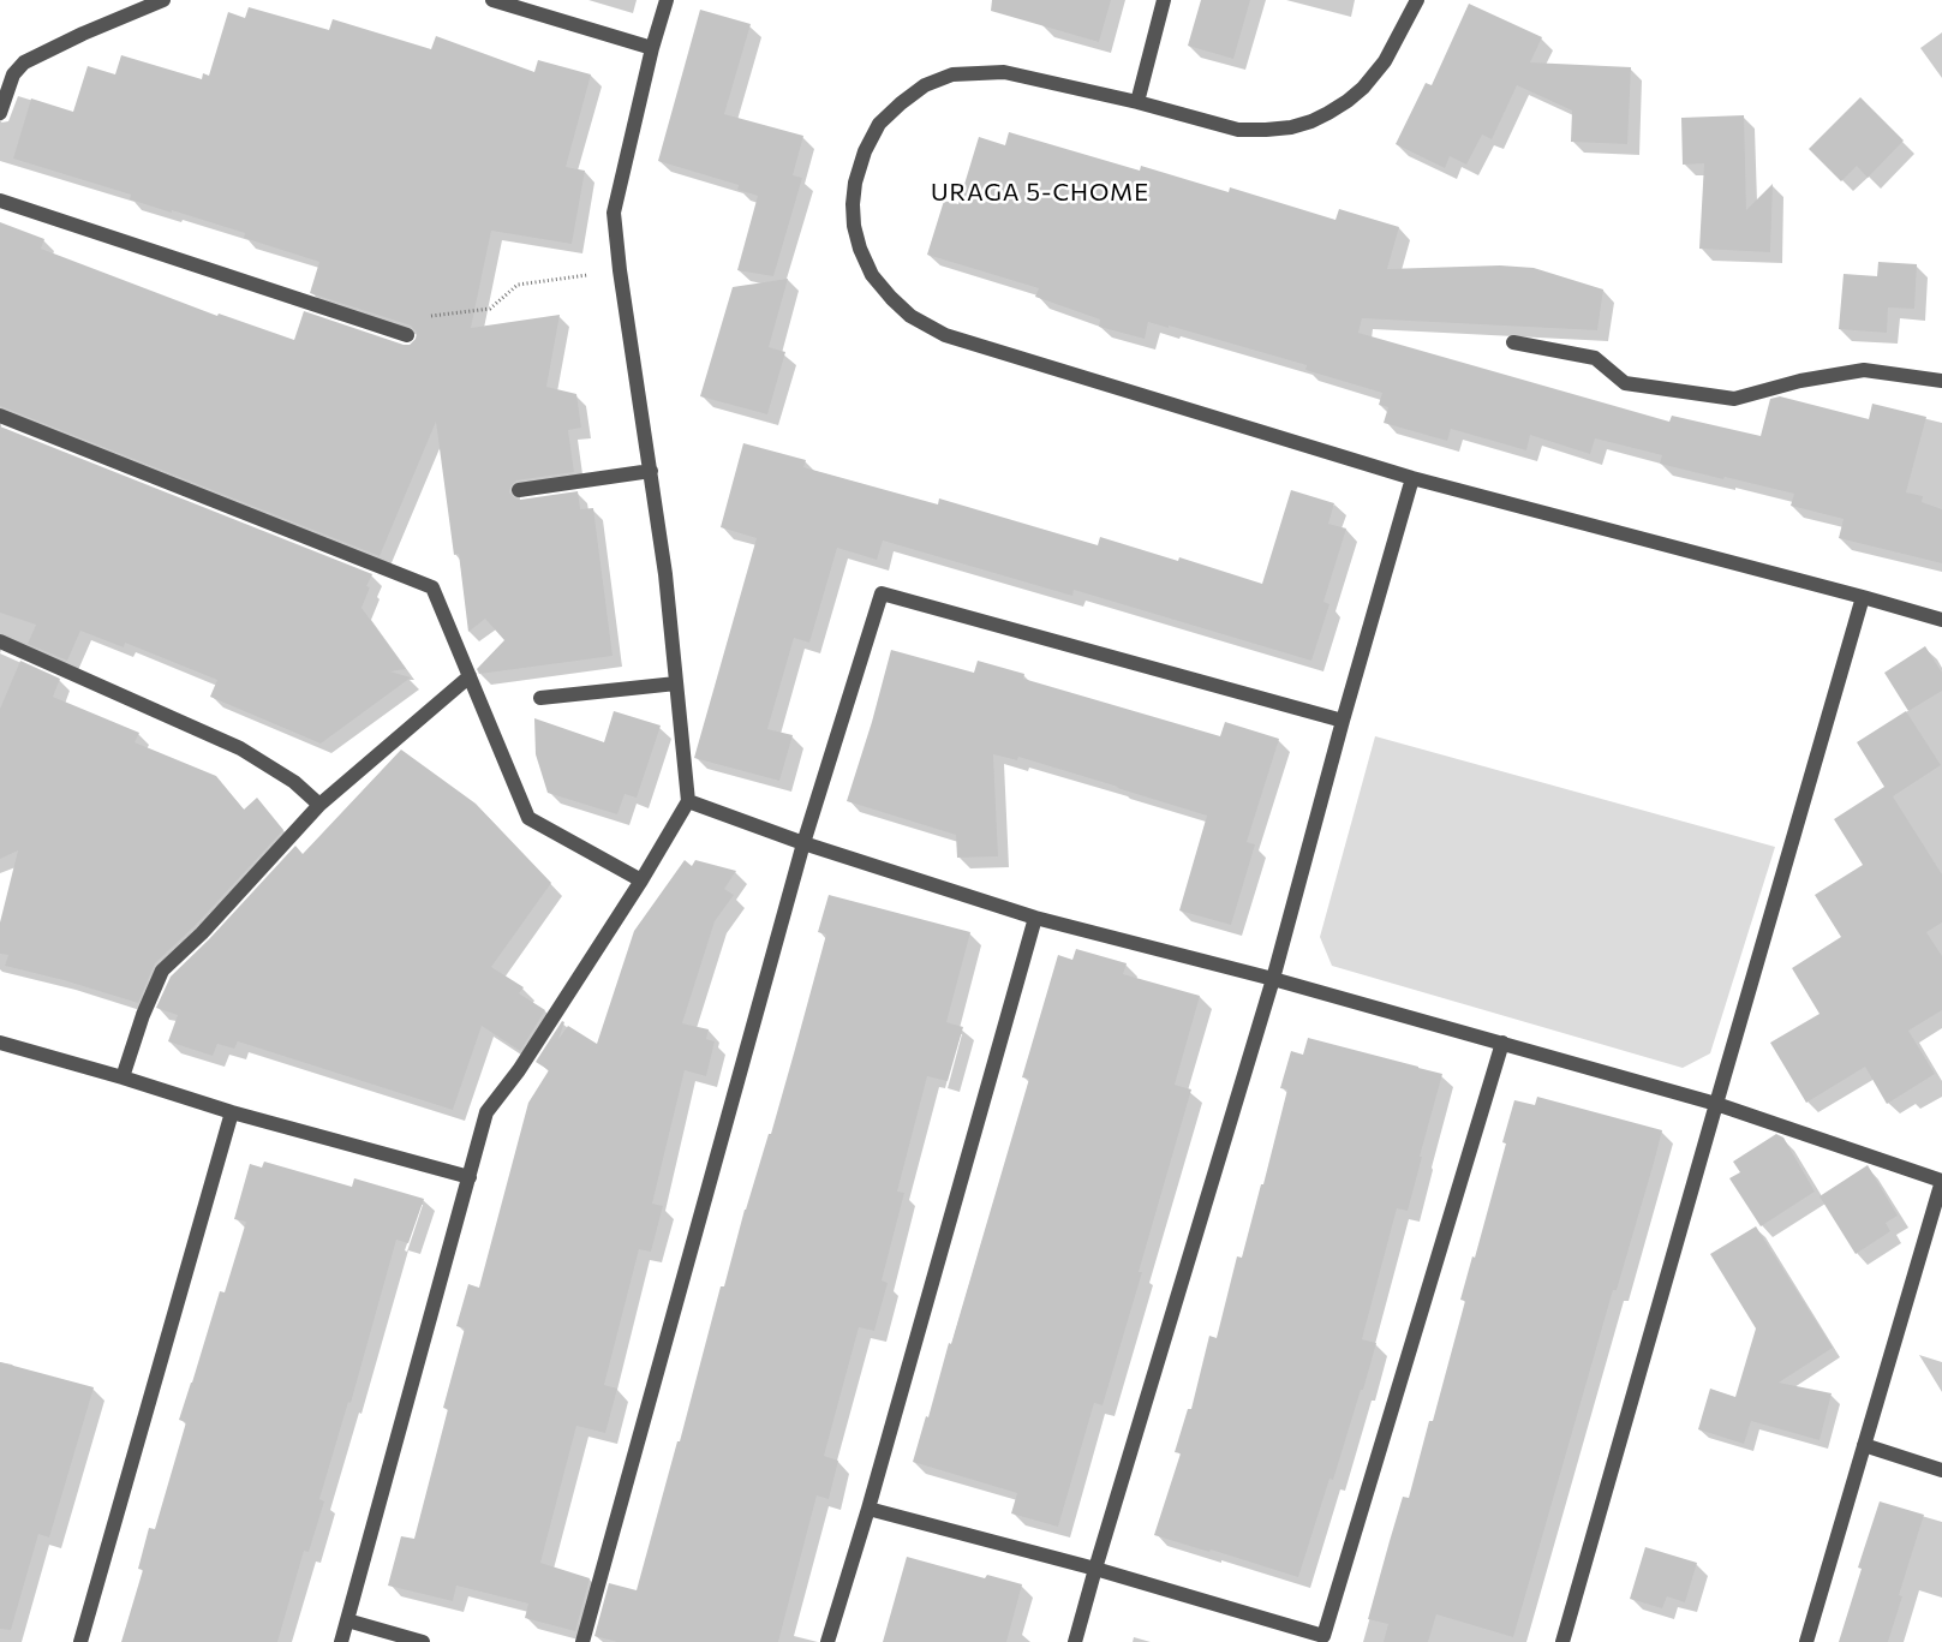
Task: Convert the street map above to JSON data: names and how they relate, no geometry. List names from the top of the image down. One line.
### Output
{"districts":["URAGA 5-CHOME"]}
